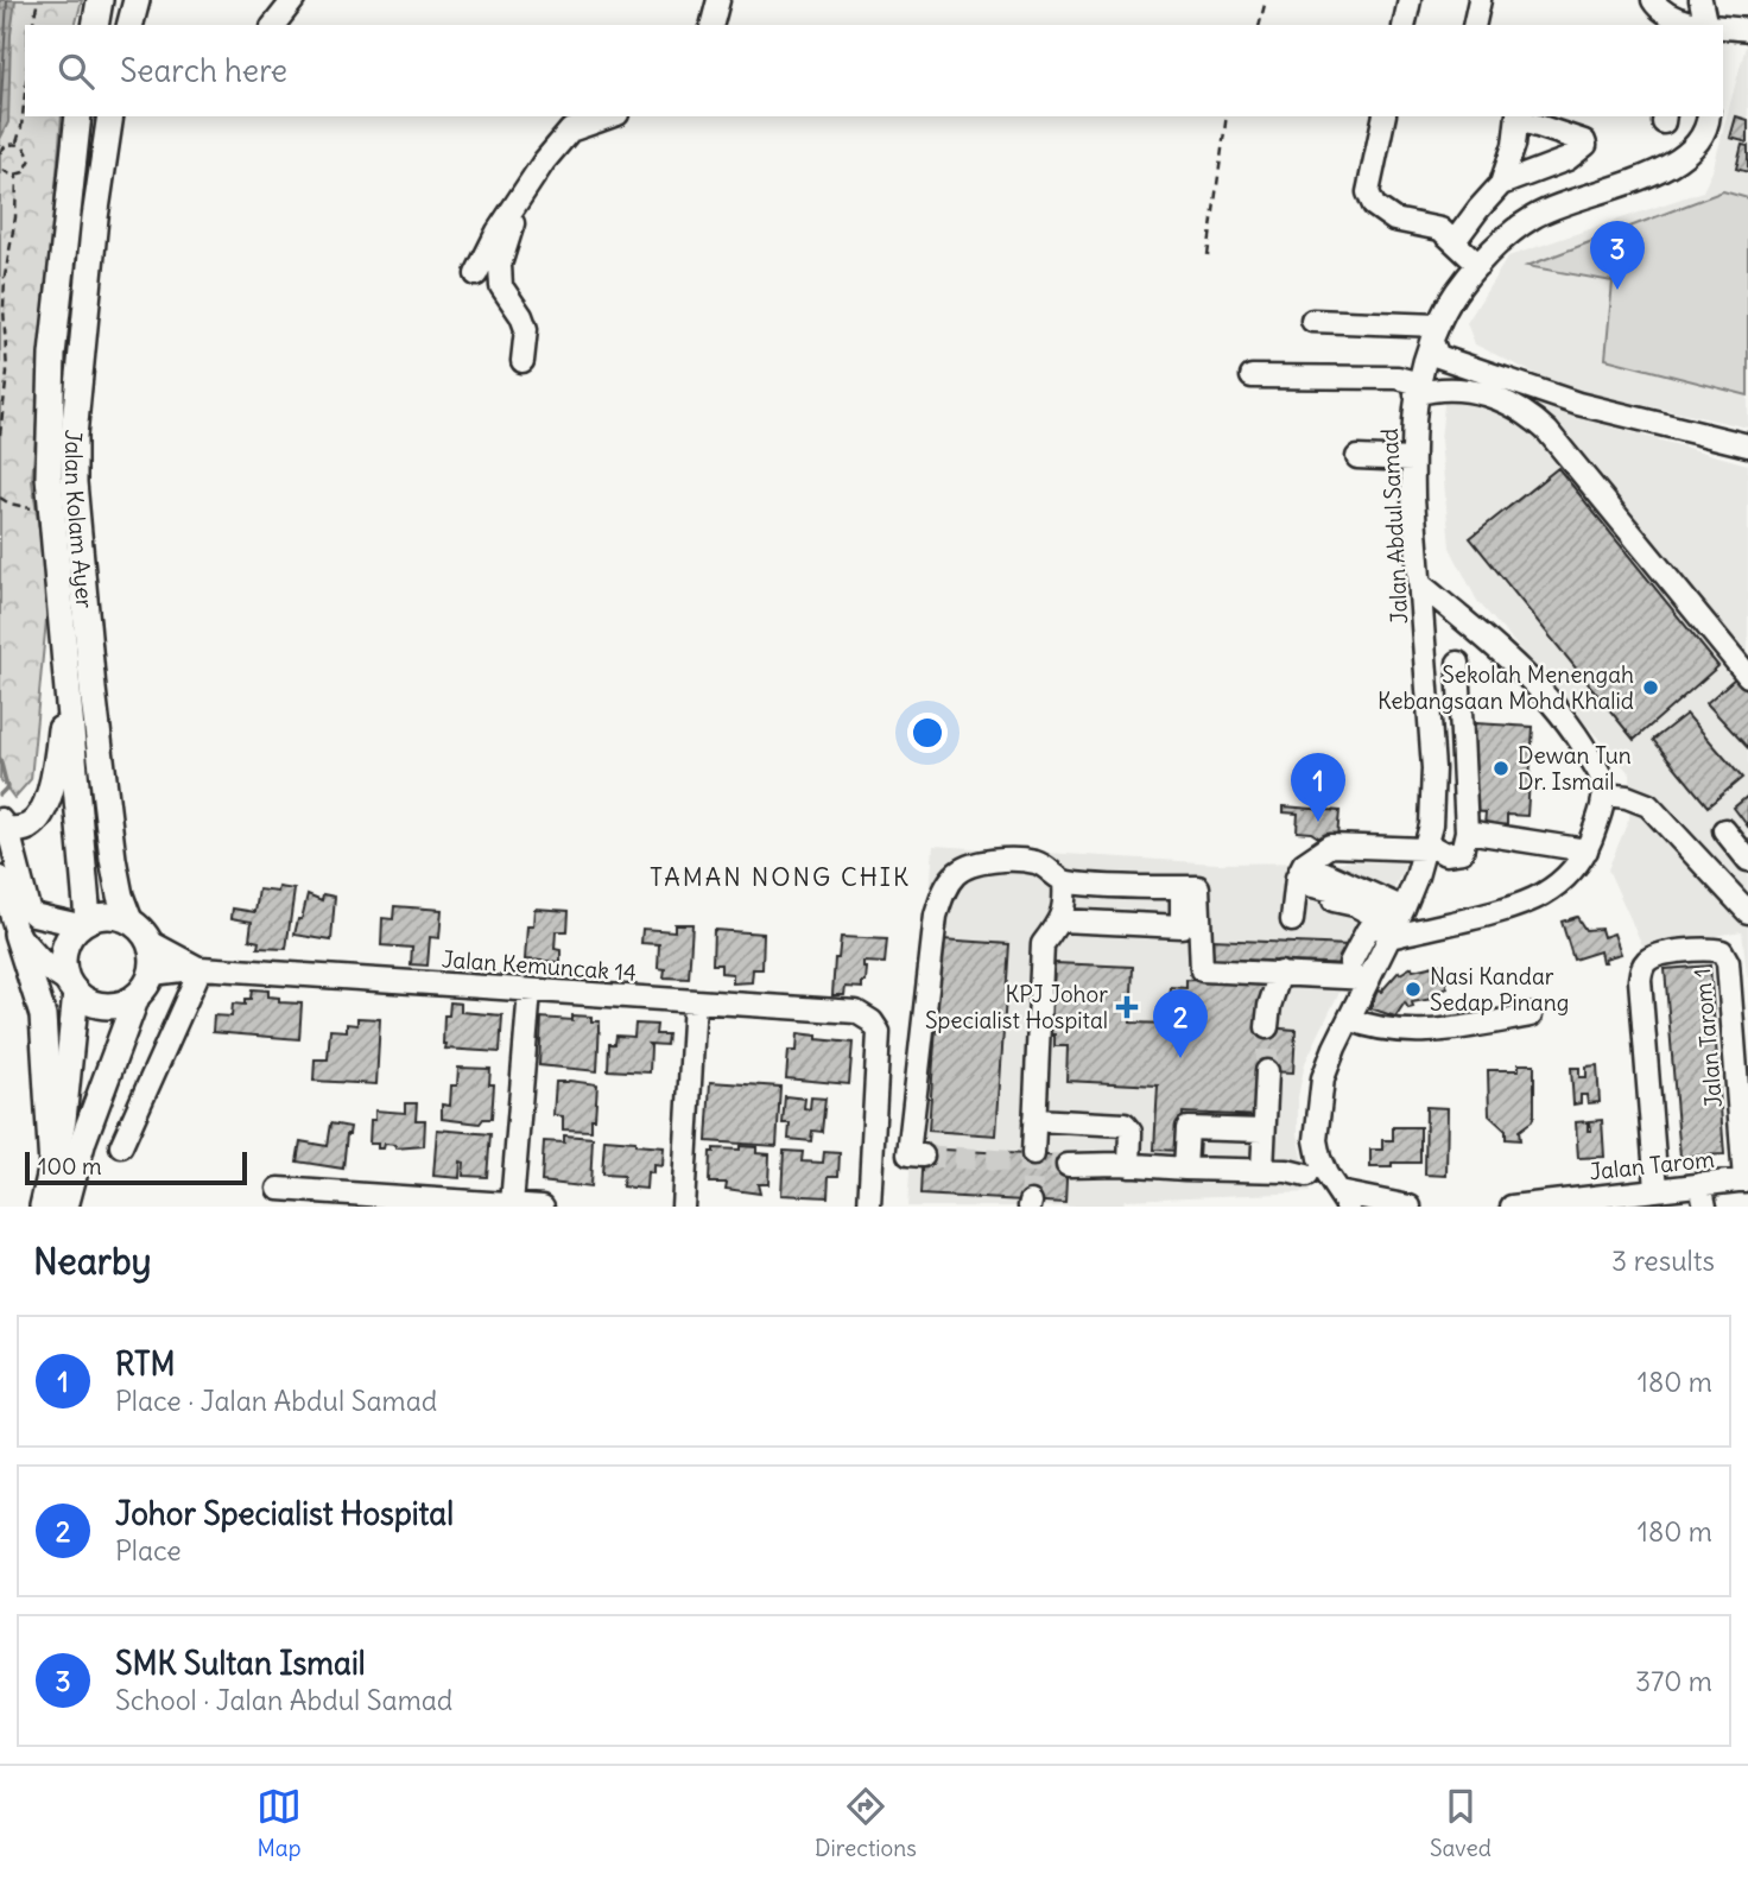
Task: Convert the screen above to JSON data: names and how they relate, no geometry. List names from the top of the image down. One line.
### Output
{"streets":{"main road":["Jalan Kolam Ayer"],"street":["Jalan Abdul Samad","Jalan Kemuncak 14","Jalan Tarom 1","Jalan Tarom"]},"crossings":[["Jalan Kolam Ayer","Jalan Kemuncak 14"],["Jalan Tarom 1","Jalan Tarom"]],"districts":["TAMAN NONG CHIK"],"places":{"other":["Sekolah Menengah Kebangsaan Mohd Khalid","Dewan Tun Dr. Ismail","Nasi Kandar Sedap Pinang"],"health":["KPJ Johor Specialist Hospital"]},"scale_bar":"100 m","page":{"search":"Search here","pins":["3","1","2"],"scale":"100 m","heading":["Nearby","3 results"],"list":[{"mark":"1","name":"RTM","note":"Place · Jalan Abdul Samad","value":"180 m"},{"mark":"2","name":"Johor Specialist Hospital","note":"Place","value":"180 m"},{"mark":"3","name":"SMK Sultan Ismail","note":"School · Jalan Abdul Samad","value":"370 m"}],"nav":["Map","Directions","Saved"]}}
